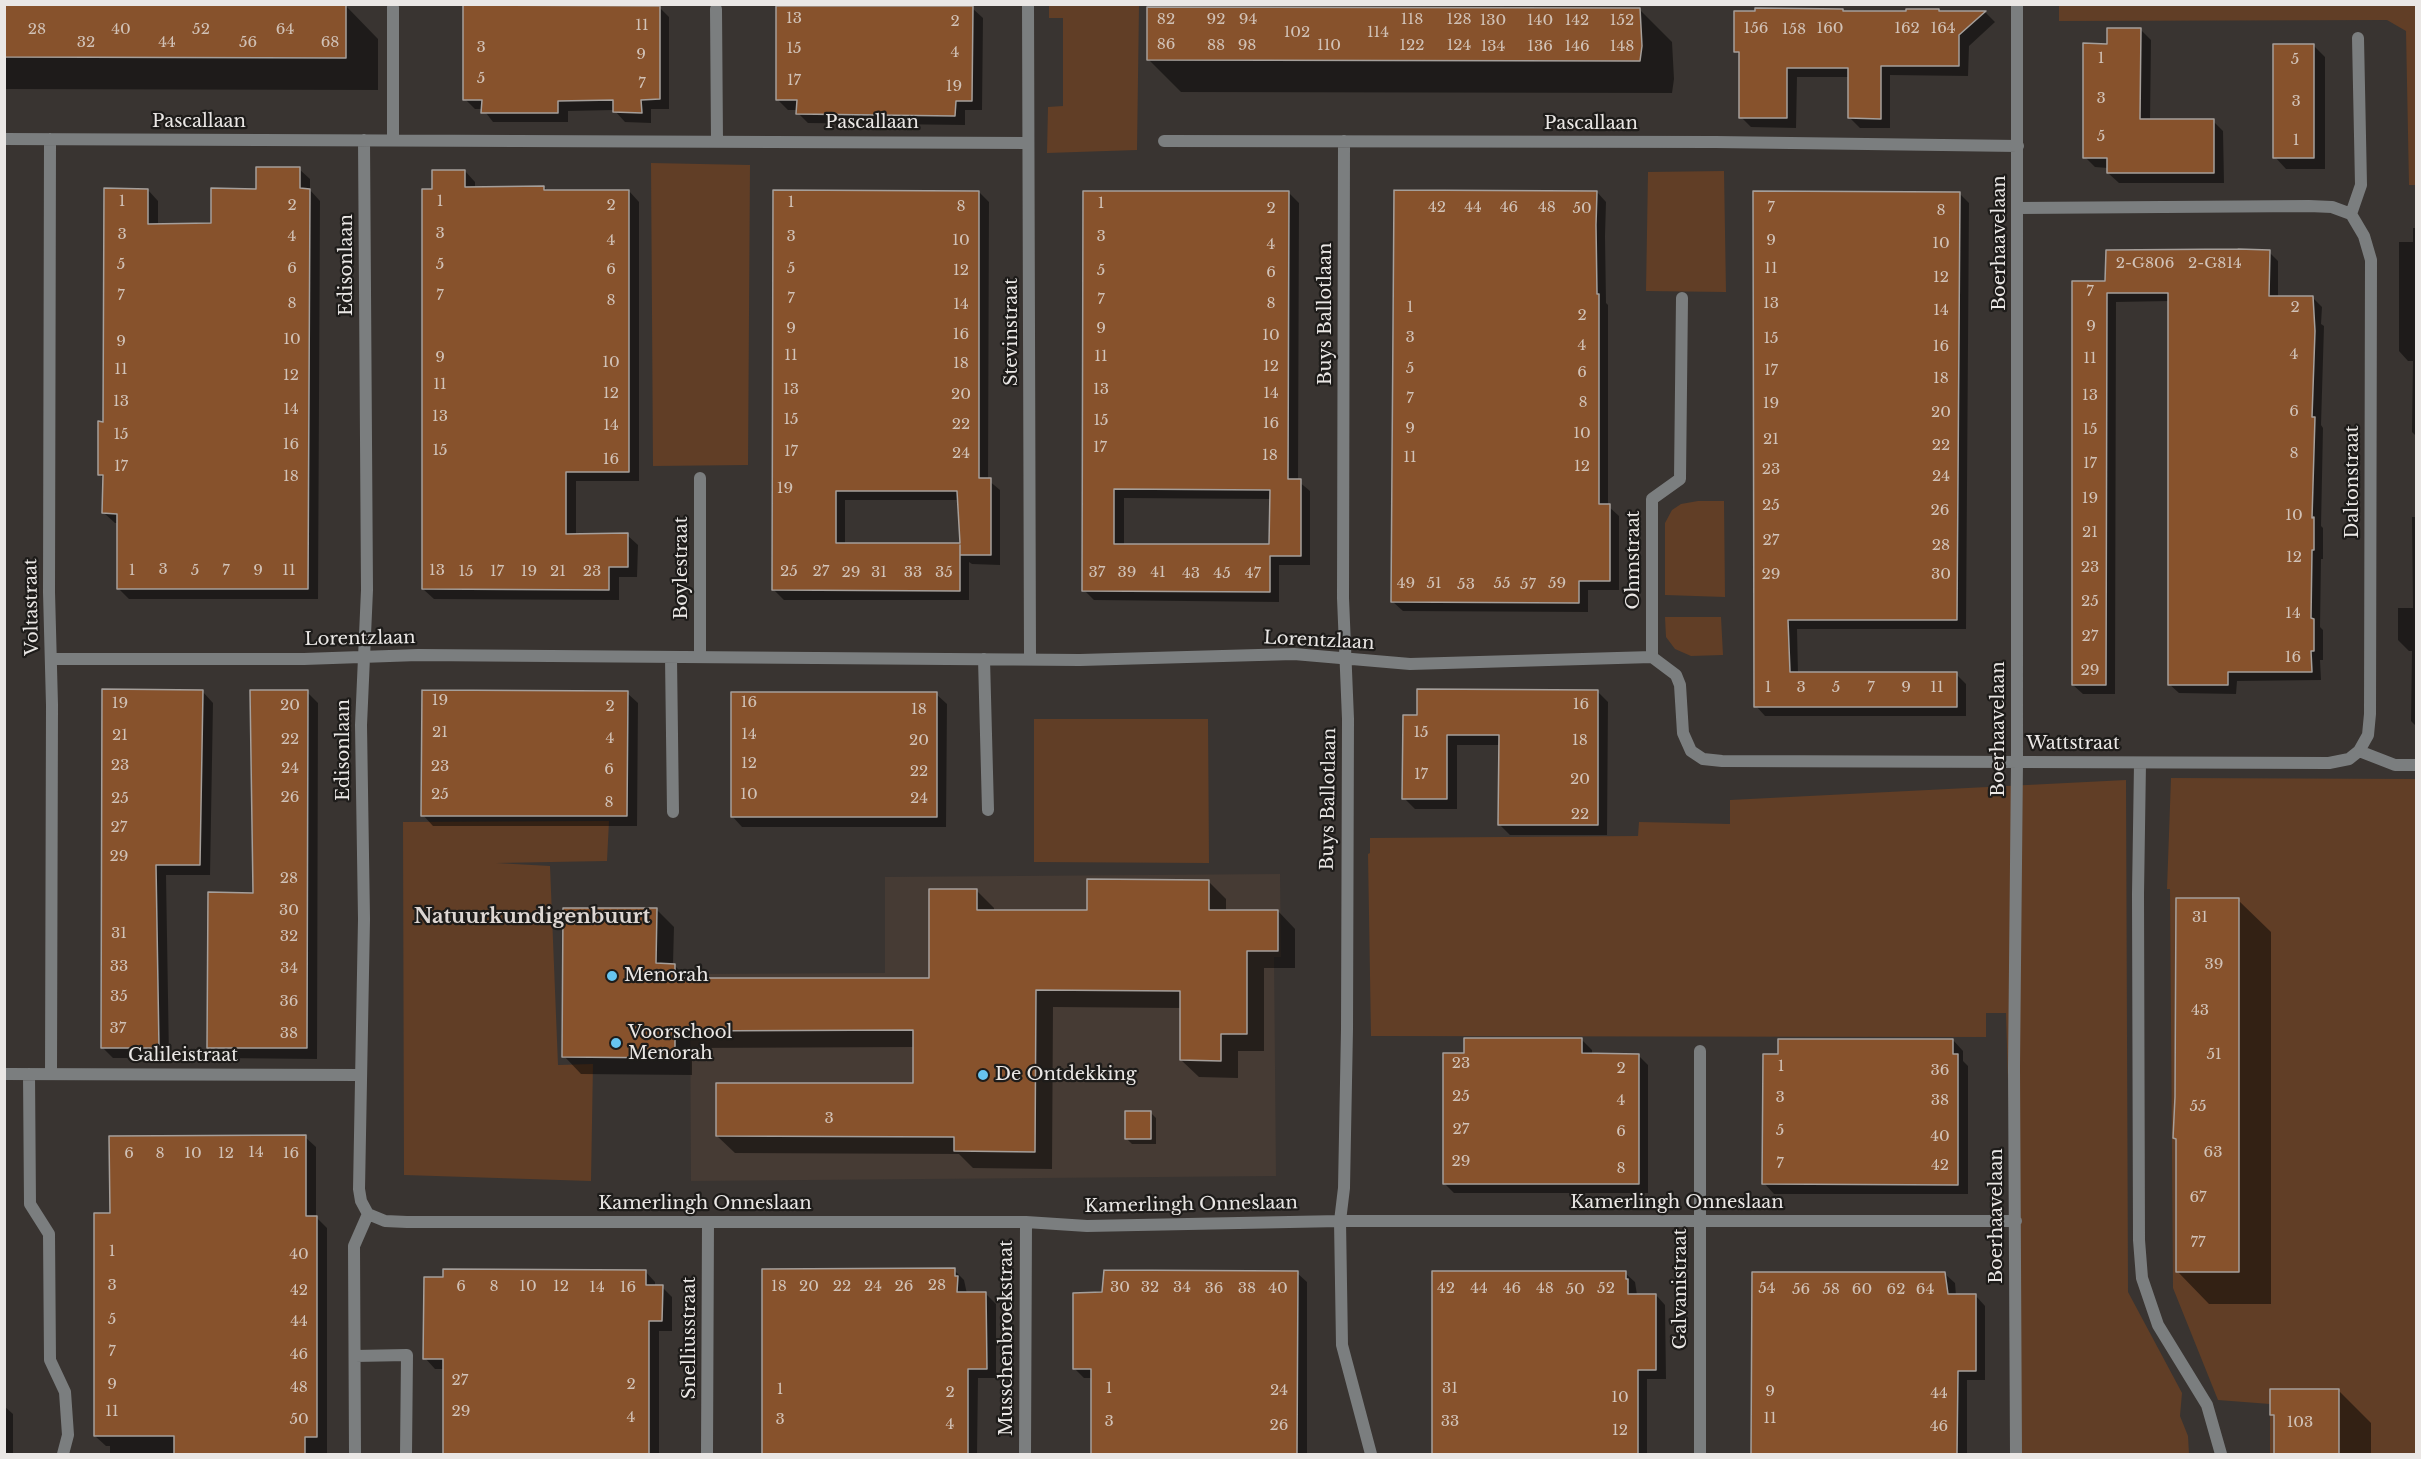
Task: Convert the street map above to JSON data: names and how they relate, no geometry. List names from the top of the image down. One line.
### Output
{"streets":{"street":["Pascallaan","Boerhaavelaan","Edisonlaan","Buys Ballotlaan","Stevinstraat","Daltonstraat","Ohmstraat","Boylestraat","Voltastraat","Lorentzlaan","Wattstraat","Galileistraat","Kamerlingh Onneslaan","Galvanistraat","Snelliusstraat","Musschenbroekstraat"]},"crossings":[["Pascallaan","Boerhaavelaan"],["Pascallaan","Edisonlaan"],["Pascallaan","Buys Ballotlaan"],["Pascallaan","Stevinstraat"],["Pascallaan","Voltastraat"],["Boerhaavelaan","Wattstraat"],["Boerhaavelaan","Kamerlingh Onneslaan"],["Edisonlaan","Lorentzlaan"],["Edisonlaan","Galileistraat"],["Edisonlaan","Kamerlingh Onneslaan"],["Buys Ballotlaan","Lorentzlaan"],["Buys Ballotlaan","Kamerlingh Onneslaan"],["Stevinstraat","Lorentzlaan"],["Daltonstraat","Wattstraat"],["Ohmstraat","Lorentzlaan"],["Ohmstraat","Wattstraat"],["Boylestraat","Lorentzlaan"],["Voltastraat","Lorentzlaan"],["Voltastraat","Galileistraat"],["Lorentzlaan","Wattstraat"],["Kamerlingh Onneslaan","Galvanistraat"],["Kamerlingh Onneslaan","Snelliusstraat"],["Kamerlingh Onneslaan","Musschenbroekstraat"]],"districts":["Natuurkundigenbuurt"],"places":["Menorah","Voorschool Menorah","De Ontdekking"],"house_numbers":["13","82","92","94","118","128","130","140","142","152","2","11","156","160","162","164","28","40","52","64","158","102","114","32","44","56","68","86","88","98","110","122","124","134","136","146","148","3","15","4","9","1","5","5","17","7","19","3","3","5","1","1","1","1","1","2","2","8","42","44","46","48","7","2","50","8","3","3","4","3","3","4","10","9","10","4","2-G806","2-G814","5","5","6","5","11","6","12","5","6","12","7","7","7","7","7","8","8","8","13","14","1","2","14","2","9","9","9","16","10","3","15","10","9","4","16","4","11","11","9","11","10","18","12","5","11","17","6","12","18","11","13","13","12","14","20","13","7","13","8","19","14","6","20","13","15","15","16","22","14","9","15","10","15","21","16","22","17","15","17","24","8","18","11","16","17","17","12","23","18","24","19","19","25","26","10","21","27","28","12","23","3","1","5","7","9","11","13","15","17","19","21","23","25","27","29","31","33","35","37","39","41","43","45","47","29","30","49","51","55","59","53","57","25","14","27","16","29","1","3","5","7","9","11","19","16","19","16","20","2","18","21","15","14","21","4","22","20","18","12","23","23","24","6","22","17","20","25","10","26","25","24","8","22","27","29","28","30","31","31","32","39","33","34","35","36","43","37","38","51","23","1","2","36","25","3","4","38","55","3","27","5","6","40","14","63","6","8","10","12","16","29","7","42","8","67","77","1","40","3","28","6","8","10","12","18","20","22","24","26","14","16","30","32","34","36","38","40","42","44","46","48","52","54","50","56","58","60","62","64","42","5","44","7","46","27","9","2","48","1","31","1","24","9","2","44","10","11","29","4","11","50","3","3","33","103","4","26","46","12"]}
